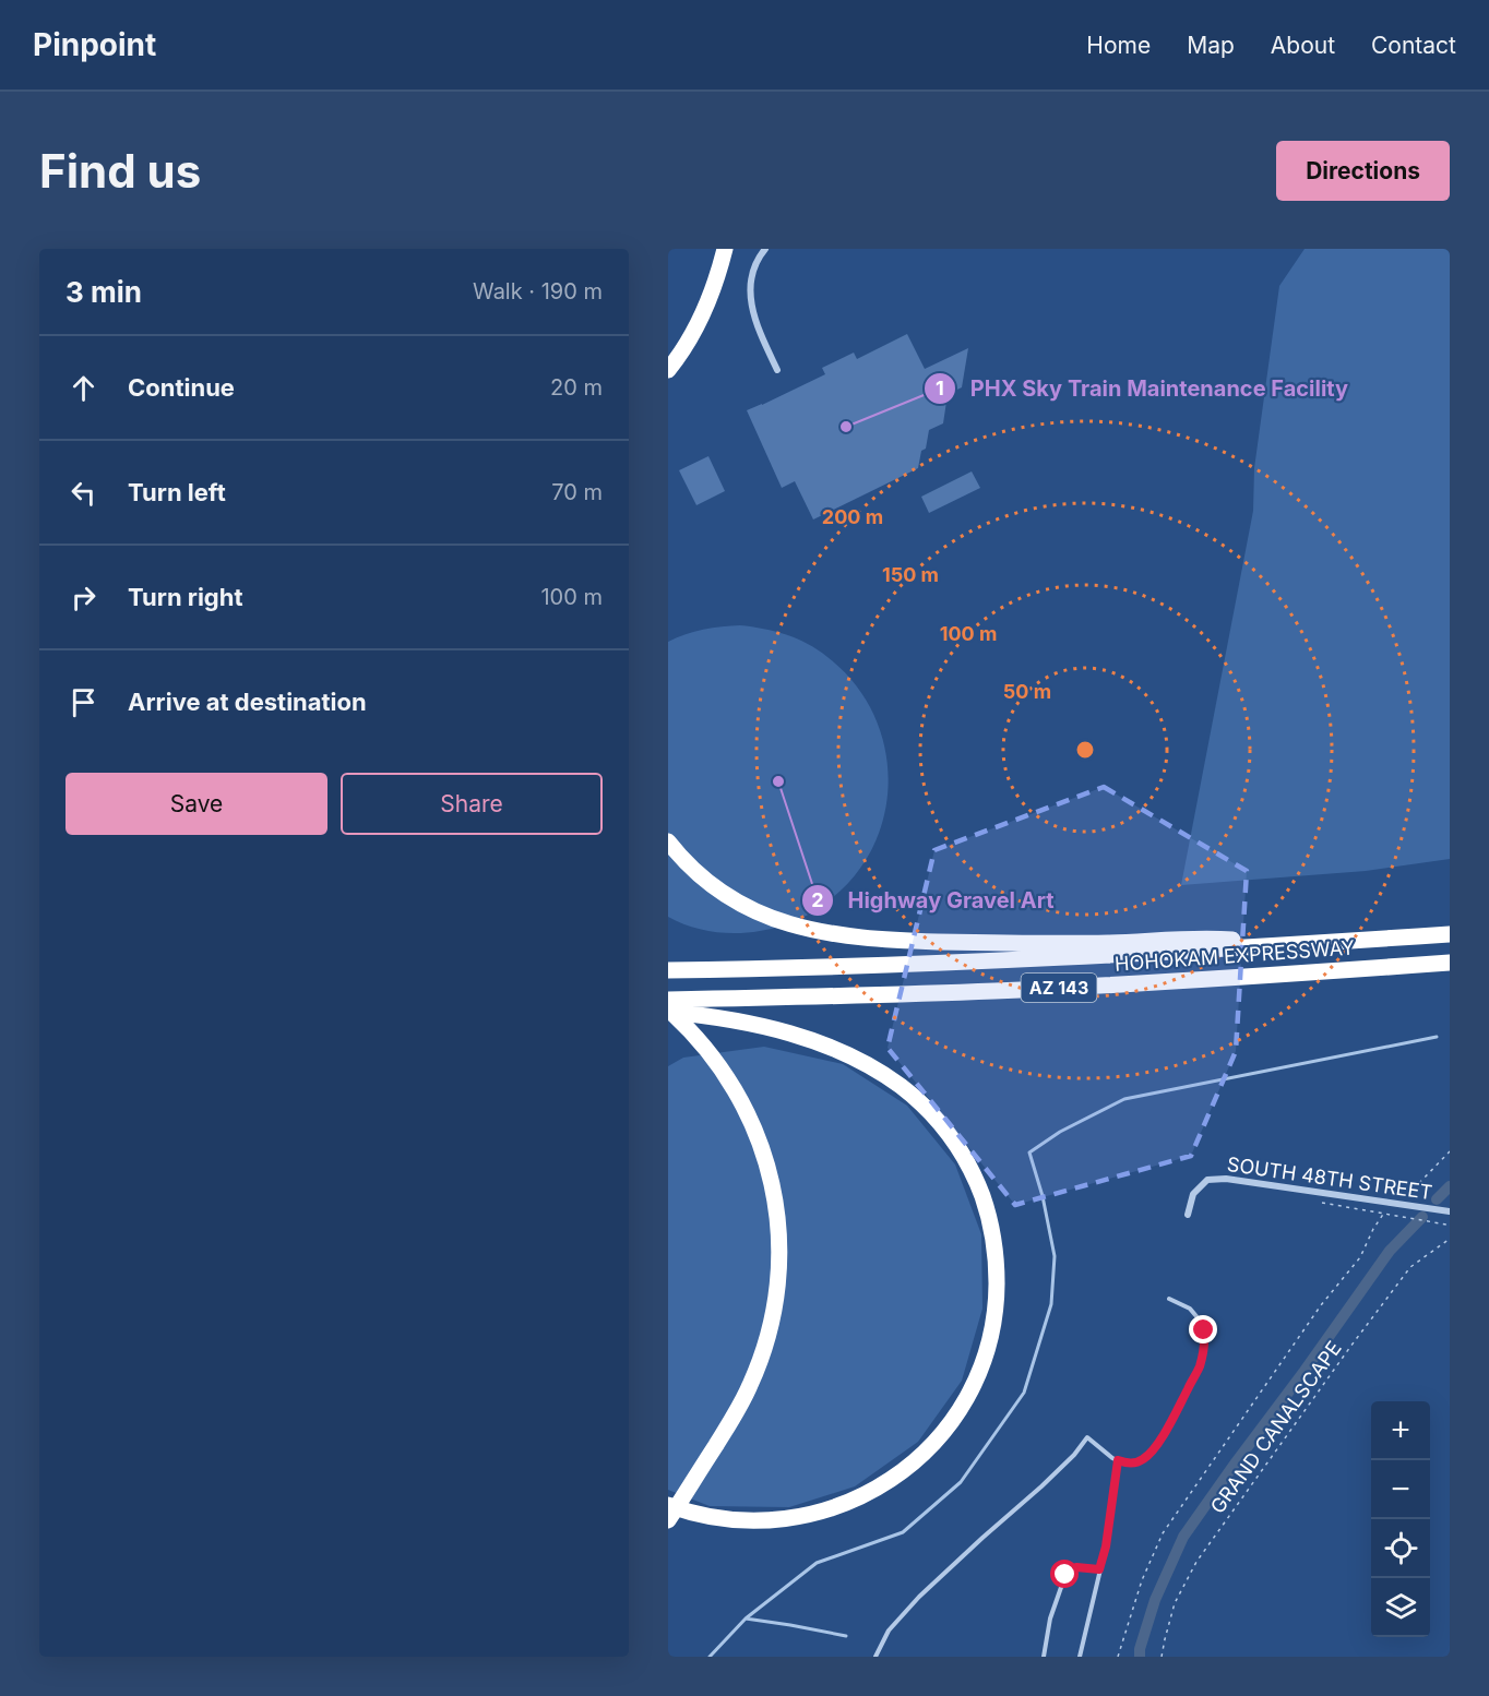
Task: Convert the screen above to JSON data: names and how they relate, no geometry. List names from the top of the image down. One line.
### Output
{"streets":{"highway":["HOHOKAM EXPRESSWAY","AZ 143"],"street":["SOUTH 48TH STREET"],"path":["GRAND CANALSCAPE"]},"places":["PHX Sky Train Maintenance Facility","Highway Gravel Art"],"page":{"header":"Pinpoint","nav":["Home","Map","About","Contact"],"buttons":["Directions",["Save","Share"]],"title":"Find us","heading":["3 min","Walk · 190 m"],"list":[["Continue","20 m"],["Turn left","70 m"],["Turn right","100 m"],"Arrive at destination"],"map_buttons":["+","−"]},"rings":["200 m","150 m","100 m","50 m"]}
